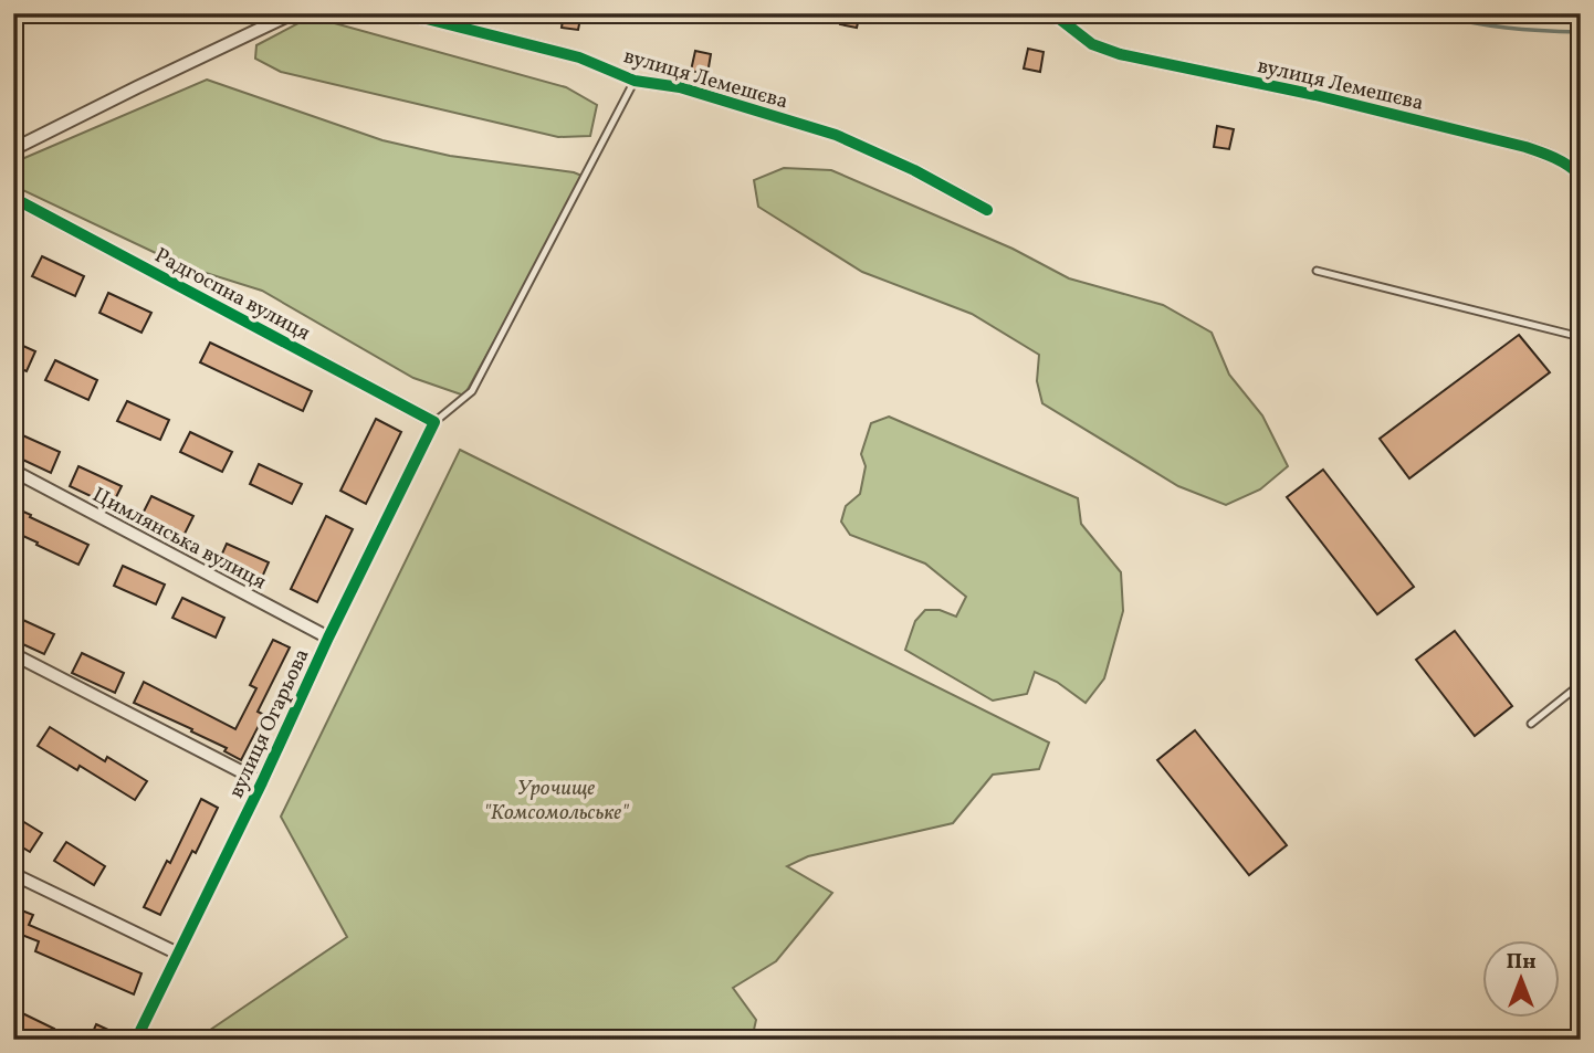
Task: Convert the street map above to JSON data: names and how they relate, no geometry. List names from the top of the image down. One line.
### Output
{"streets":{"street":["вулиця Лемешєва","Радгоспна вулиця","Цимлянська вулиця","вулиця Огарьова"]},"crossings":[["Радгоспна вулиця","вулиця Огарьова"],["Цимлянська вулиця","вулиця Огарьова"]],"parks":["Урочище \"Комсомольське\""],"north":"top"}
